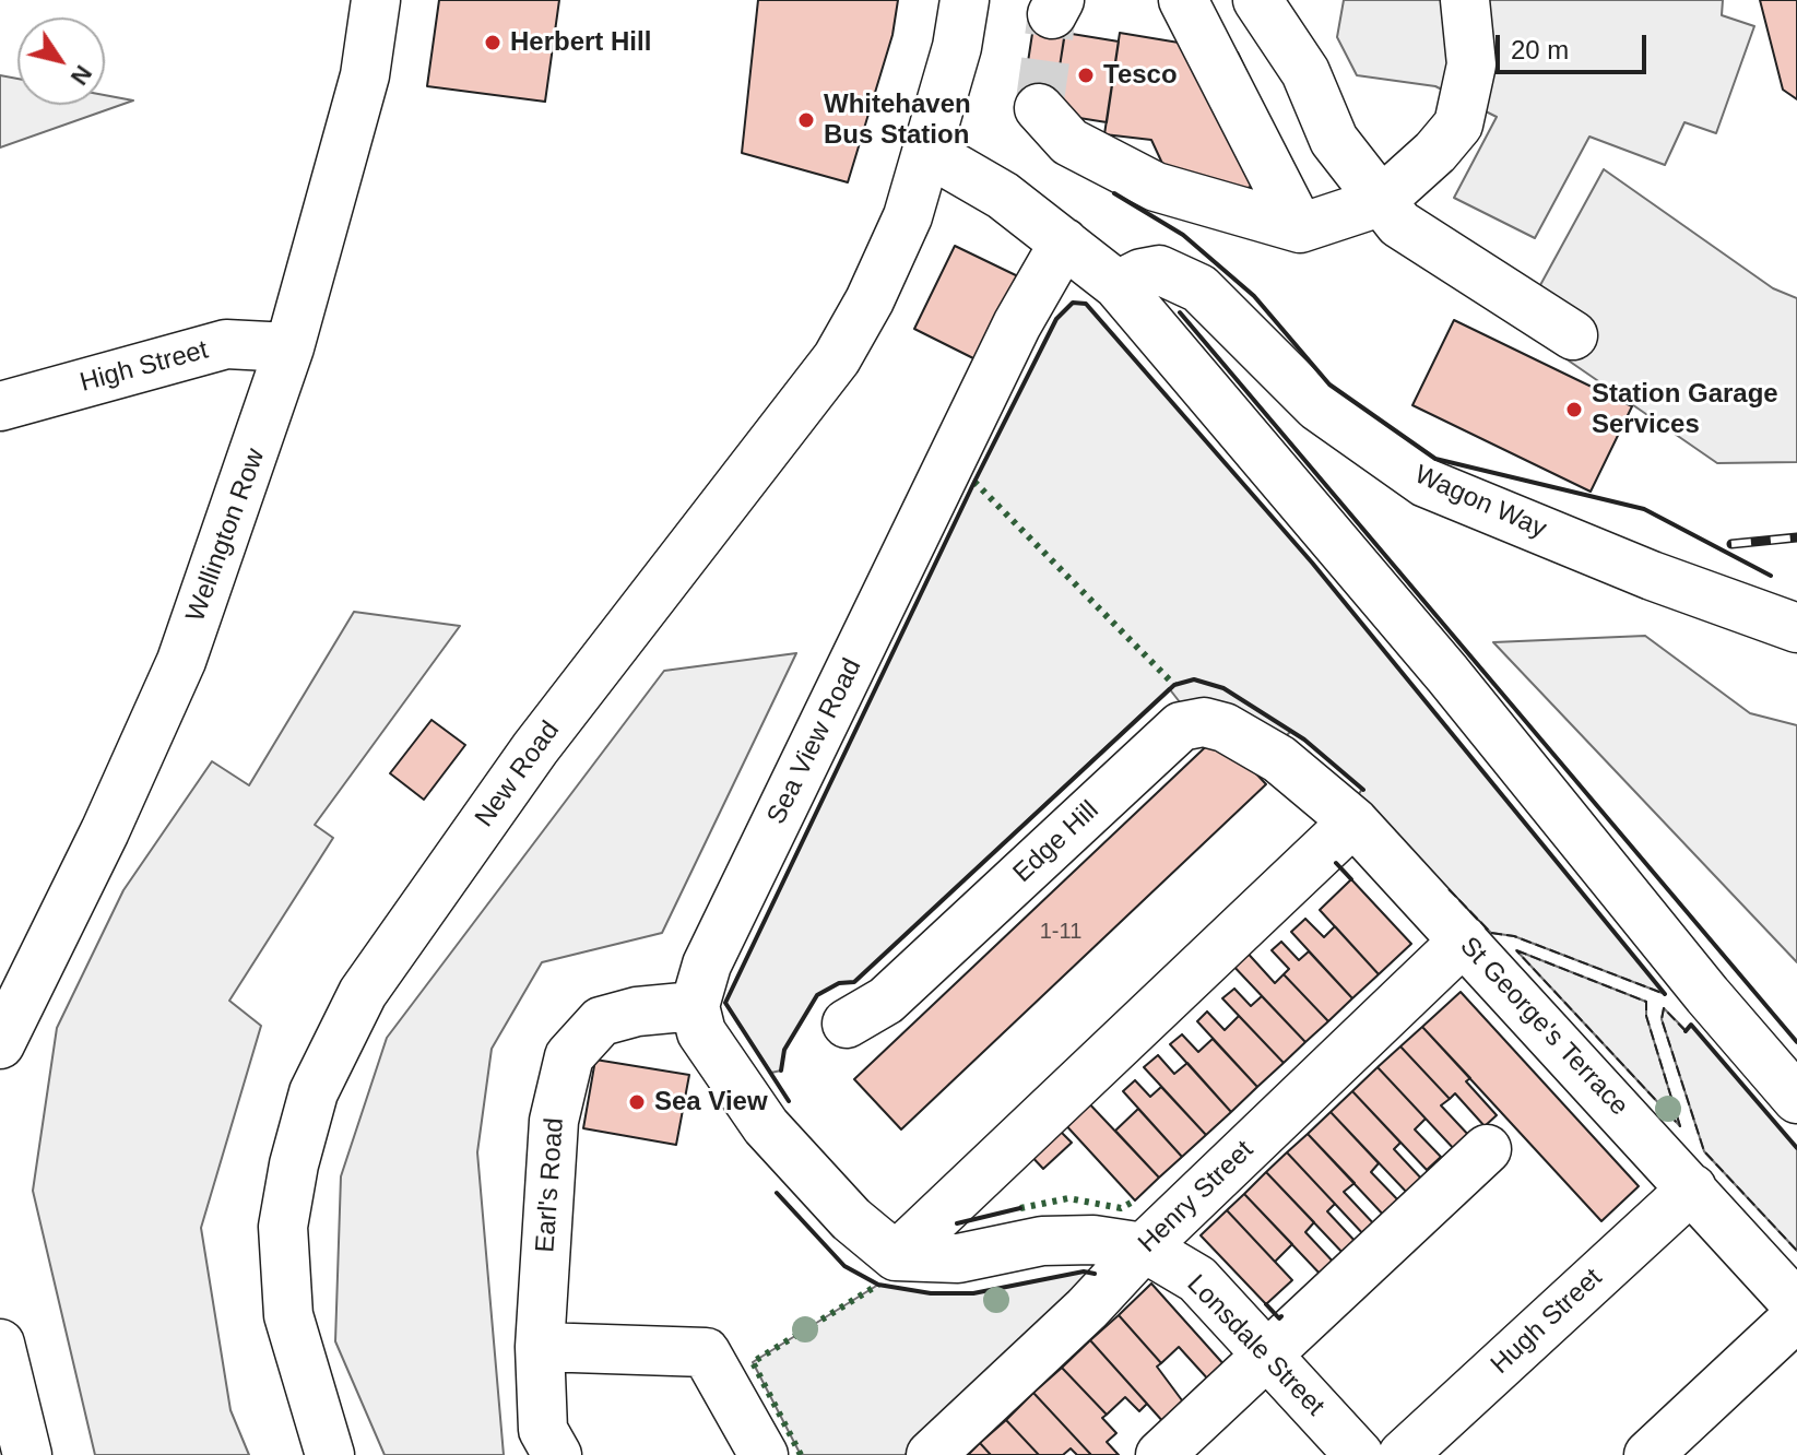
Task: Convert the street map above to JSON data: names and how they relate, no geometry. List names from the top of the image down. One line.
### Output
{"streets":{"street":["High Street","Wagon Way","Wellington Row","Sea View Road","New Road","Edge Hill","St George's Terrace","Earl's Road","Henry Street","Hugh Street","Lonsdale Street"]},"crossings":[["High Street","Wellington Row"],["Sea View Road","Earl's Road"],["Edge Hill","St George's Terrace"],["St George's Terrace","Henry Street"],["St George's Terrace","Hugh Street"],["Henry Street","Lonsdale Street"]],"places":["Herbert Hill","Tesco","Whitehaven Bus Station","Station Garage Services","Sea View"],"house_numbers":["1-11"],"scale_bar":"20 m","north":"bottom right"}
